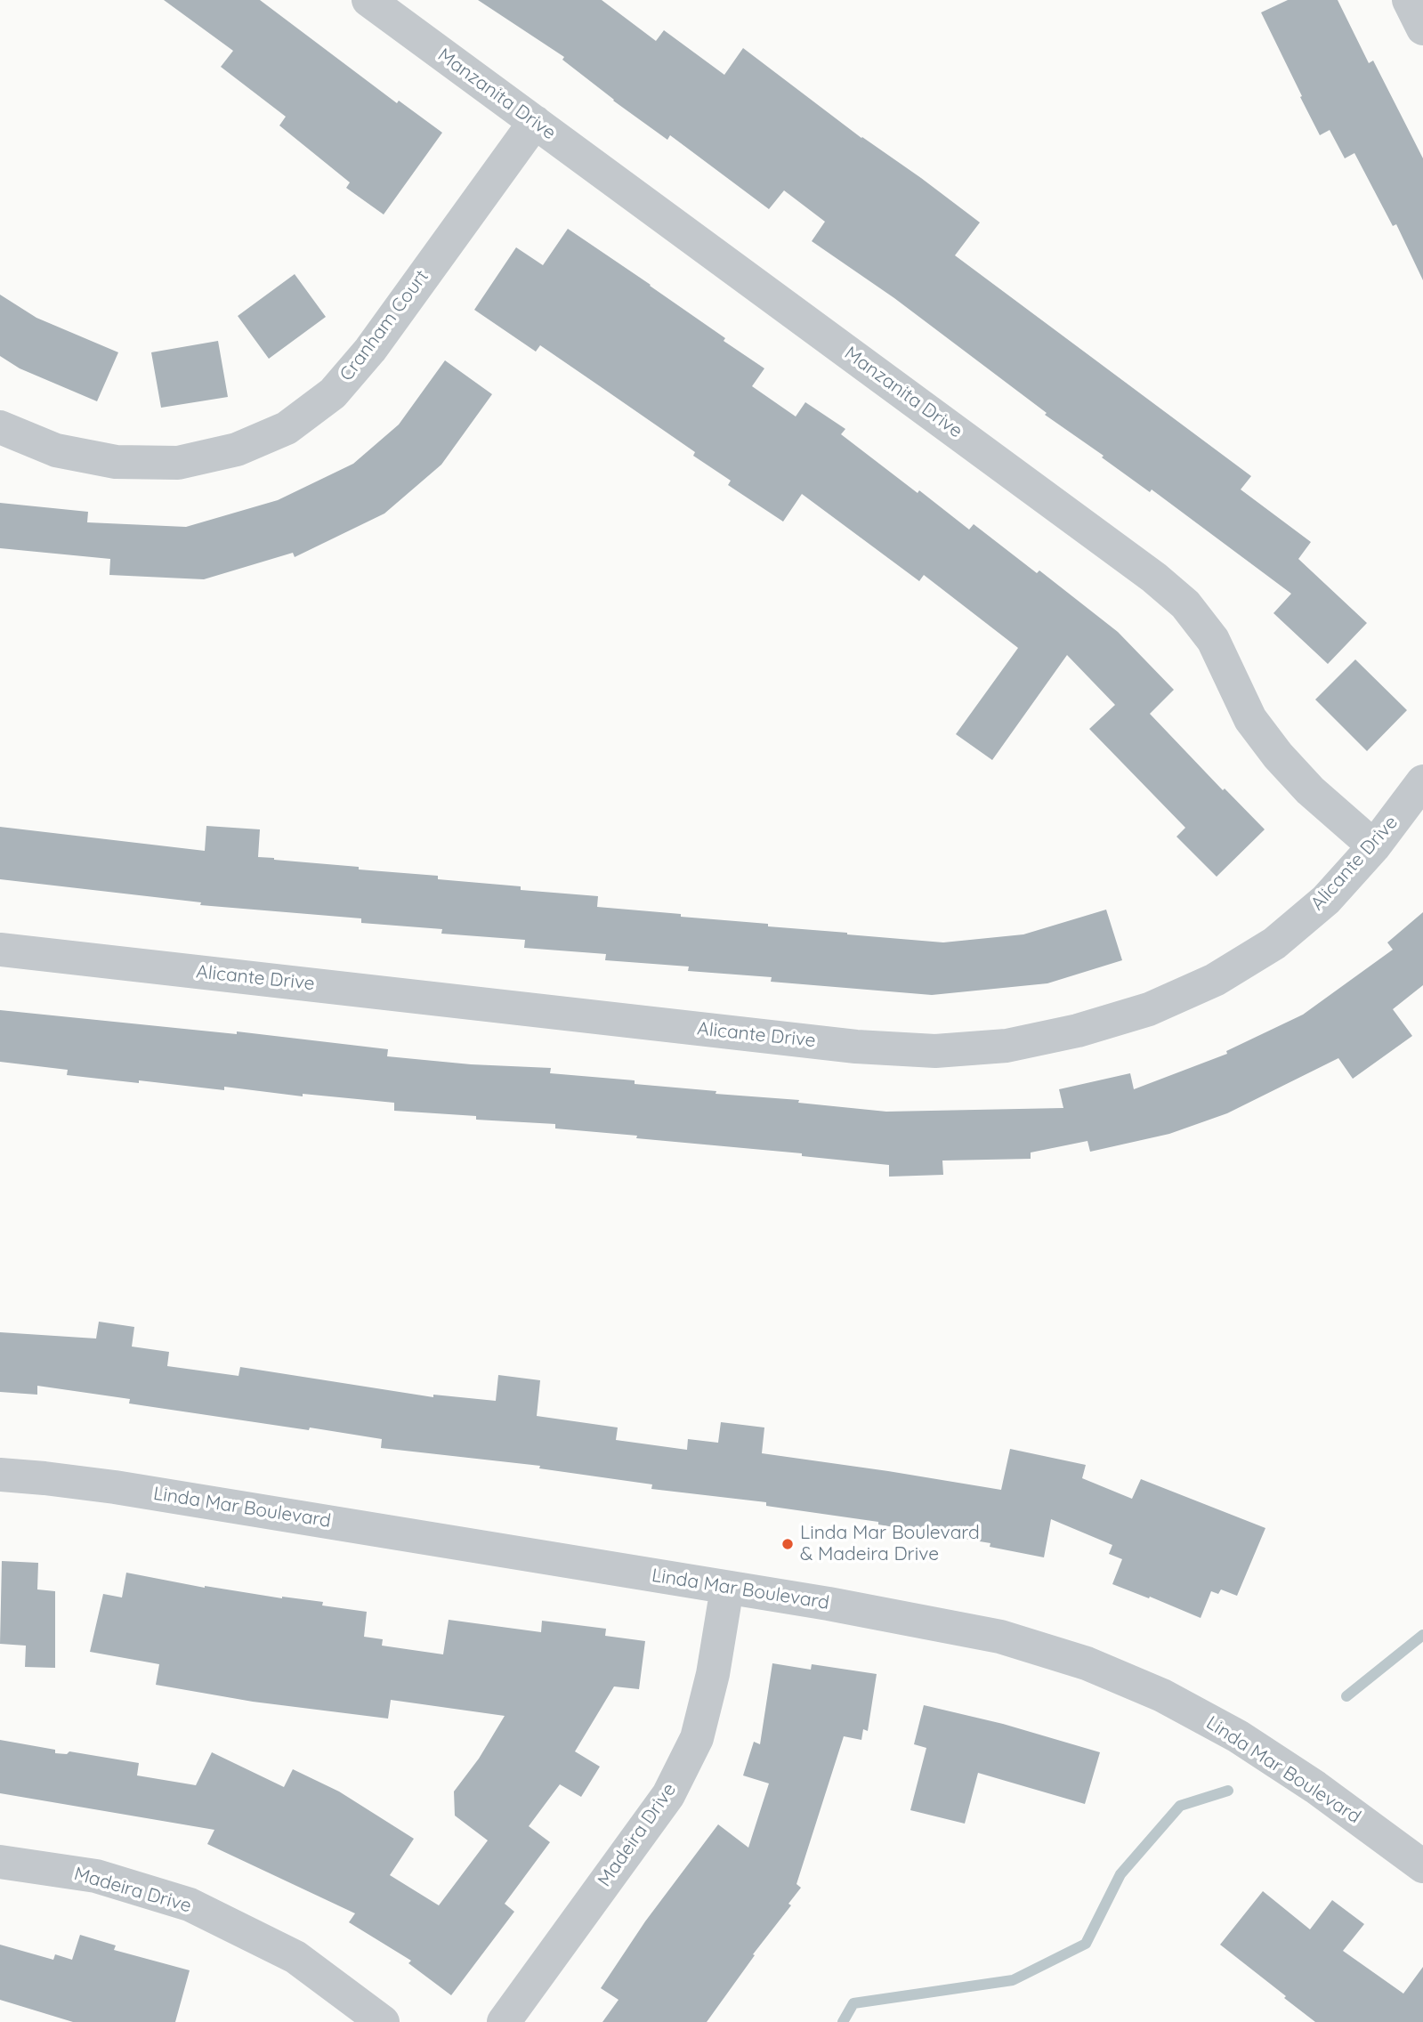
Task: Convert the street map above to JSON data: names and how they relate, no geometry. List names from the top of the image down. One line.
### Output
{"streets":{"street":["Manzanita Drive","Cranham Court","Alicante Drive","Linda Mar Boulevard","Madeira Drive"]},"crossings":[["Manzanita Drive","Cranham Court"],["Manzanita Drive","Alicante Drive"],["Linda Mar Boulevard","Madeira Drive"]],"places":["Linda Mar Boulevard & Madeira Drive"]}
